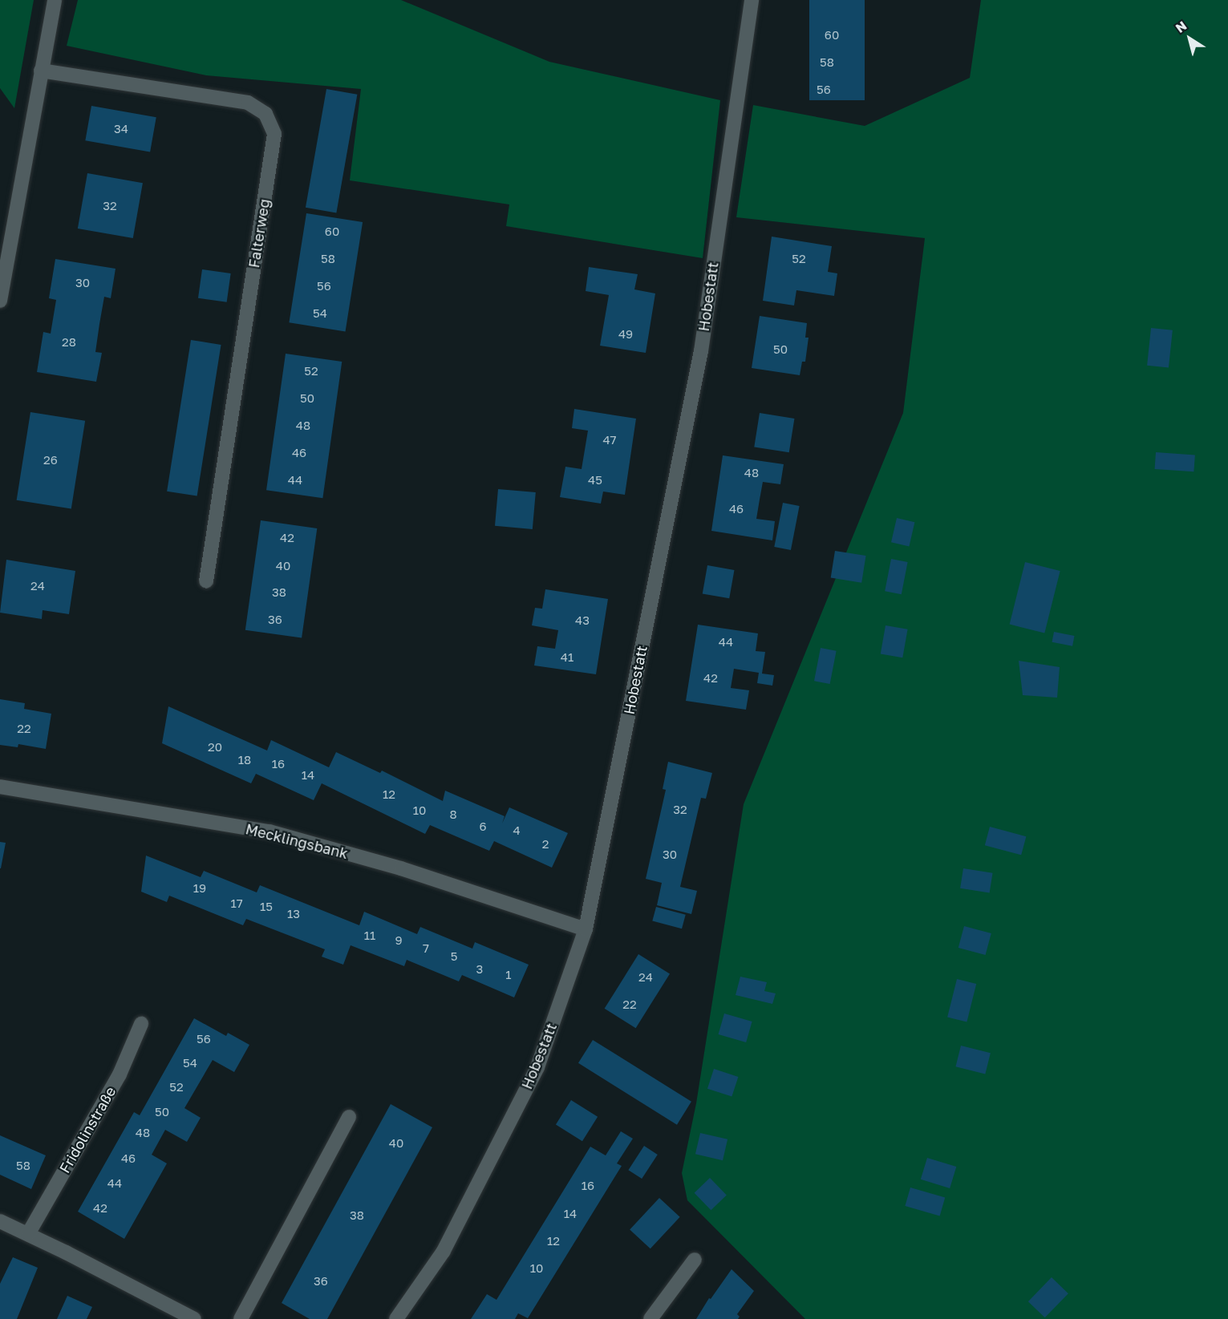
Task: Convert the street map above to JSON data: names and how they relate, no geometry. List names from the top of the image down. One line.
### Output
{"streets":{"street":["Falterweg","Hobestatt","Mecklingsbank","Fridolinstraße"]},"crossings":[["Hobestatt","Mecklingsbank"]],"house_numbers":["60","58","56","34","32","60","58","52","30","56","54","49","28","50","52","50","48","47","46","26","48","44","45","46","42","40","24","38","36","43","44","41","42","22","20","18","16","14","12","32","10","8","6","4","2","30","19","17","15","13","11","9","7","5","3","1","24","22","56","54","52","50","48","40","46","58","44","16","42","14","38","12","10","36"],"north":"top left"}
